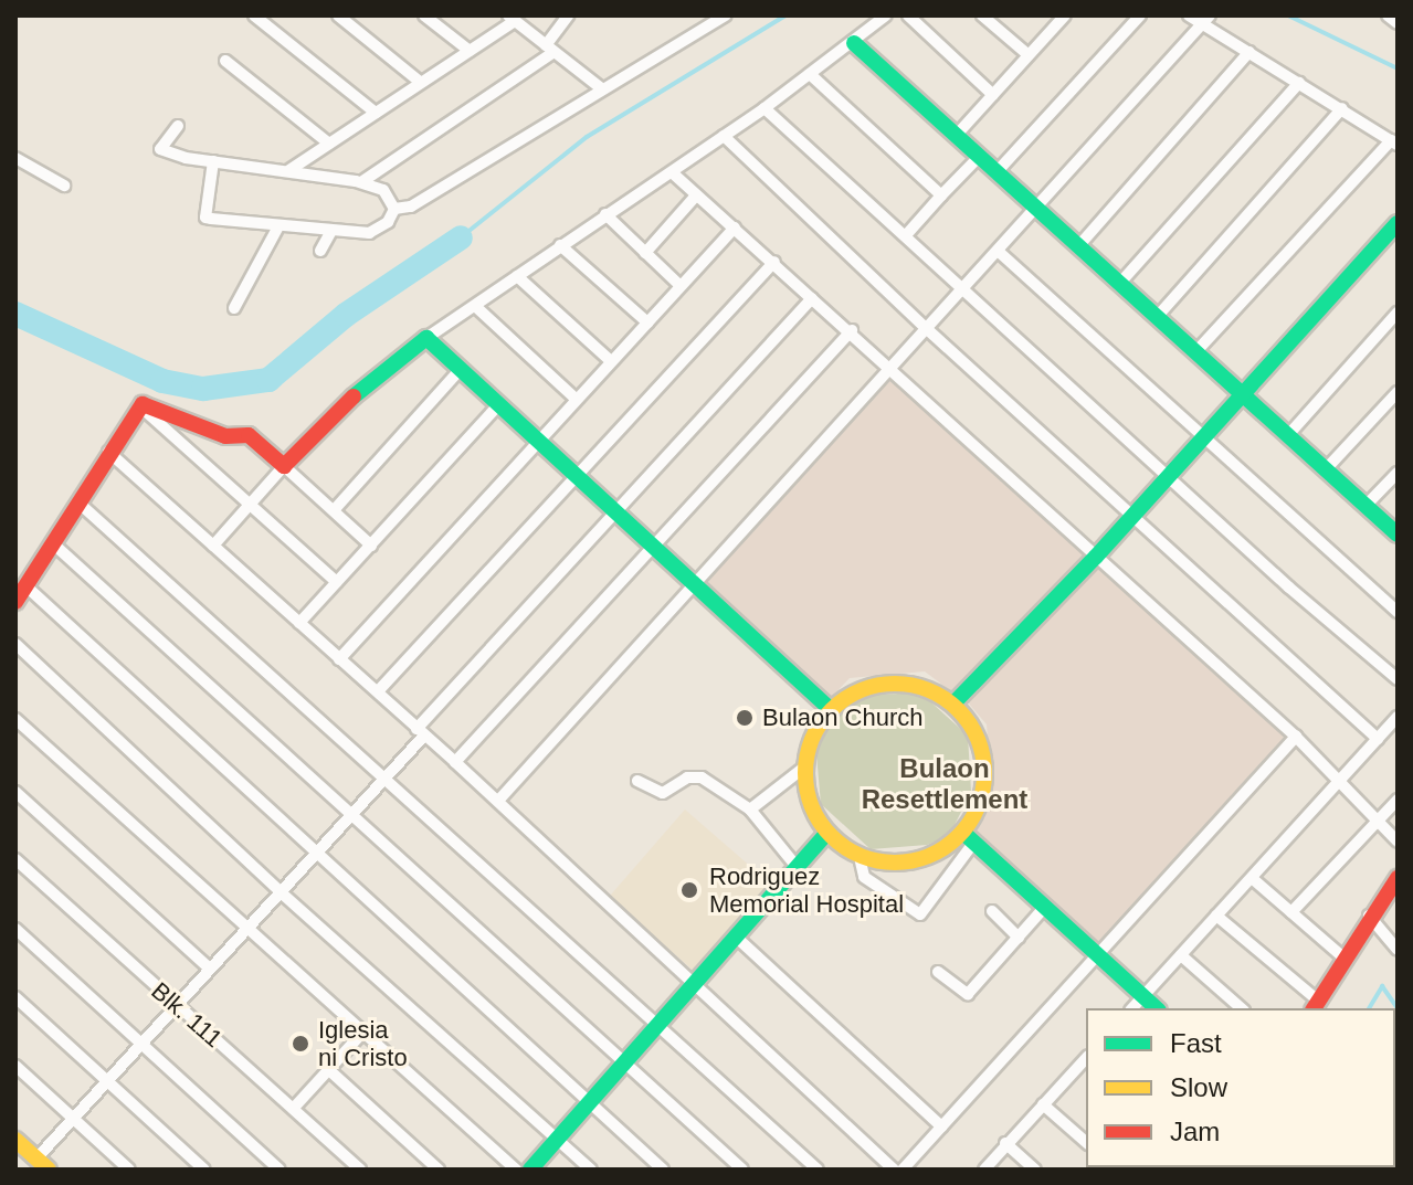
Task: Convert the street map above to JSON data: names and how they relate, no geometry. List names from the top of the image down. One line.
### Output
{"streets":{"street":["Blk. 111"]},"districts":["Bulaon Resettlement"],"places":["Bulaon Church","Rodriguez Memorial Hospital","Iglesia ni Cristo"],"legend":["Fast","Slow","Jam"]}
